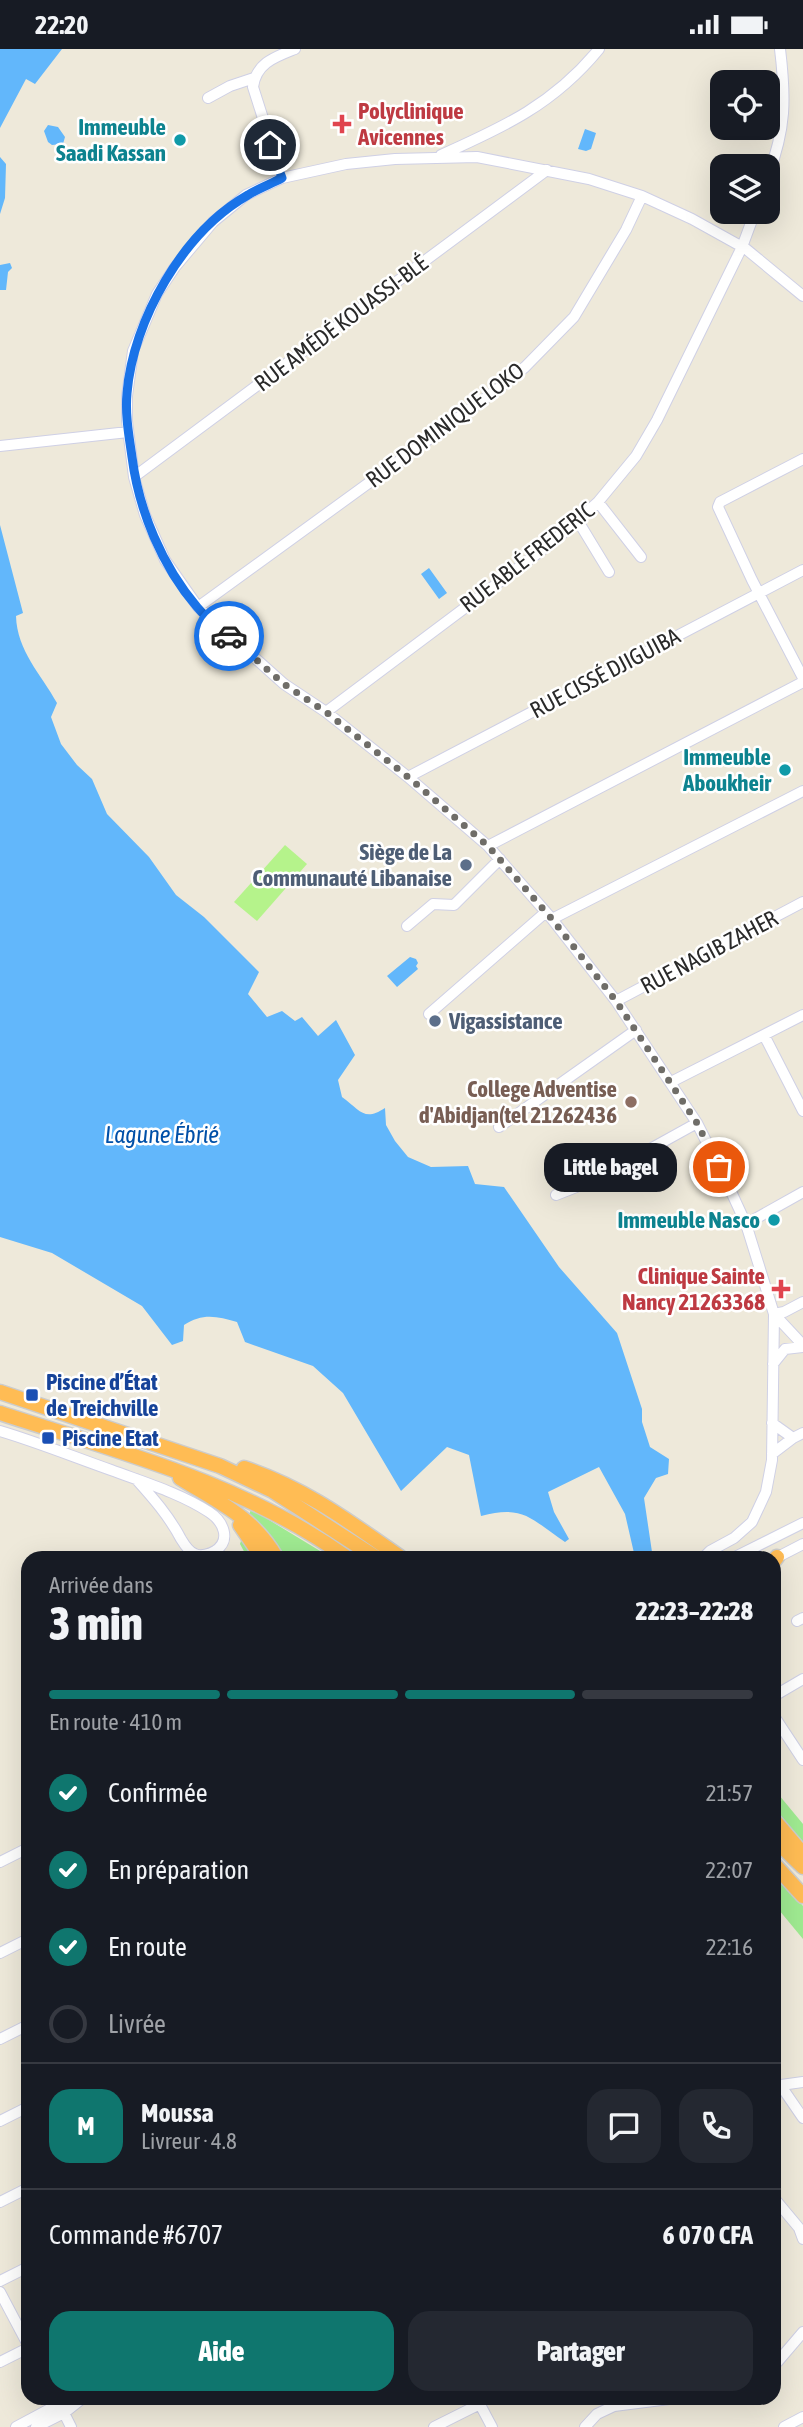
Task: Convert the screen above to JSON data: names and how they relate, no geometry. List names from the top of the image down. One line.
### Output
{"streets":{"street":["RUE AMÉDÉ KOUASSI-BLÉ","RUE DOMINIQUE LOKO","RUE ABLÉ FREDERIC","RUE CISSÉ DJIGUIBA","RUE NAGIB ZAHER"]},"water":["Lagune Ébrié"],"places":{"health":["Polyclinique Avicennes","Clinique Sainte Nancy 21263368"],"other":["Immeuble Saadi Kassan","Immeuble Aboukheir","Siège de La Communauté Libanaise","Vigassistance","College Adventise d'Abidjan(tel 21262436","Little bagel","Immeuble Nasco"],"transit":["Piscine d’État de Treichville","Piscine Etat"]},"page":{"status":"22:20","bubble":"Little bagel","heading":["3 min","Arrivée dans","22:23–22:28"],"panel":["Moussa","Livreur · 4.8","Commande #6707","6 070 CFA"],"bar":"En route · 410 m","list":[["Confirmée","21:57"],["En préparation","22:07"],["En route","22:16"],"Livrée"],"round":"M","buttons":["Aide","Partager"]}}
